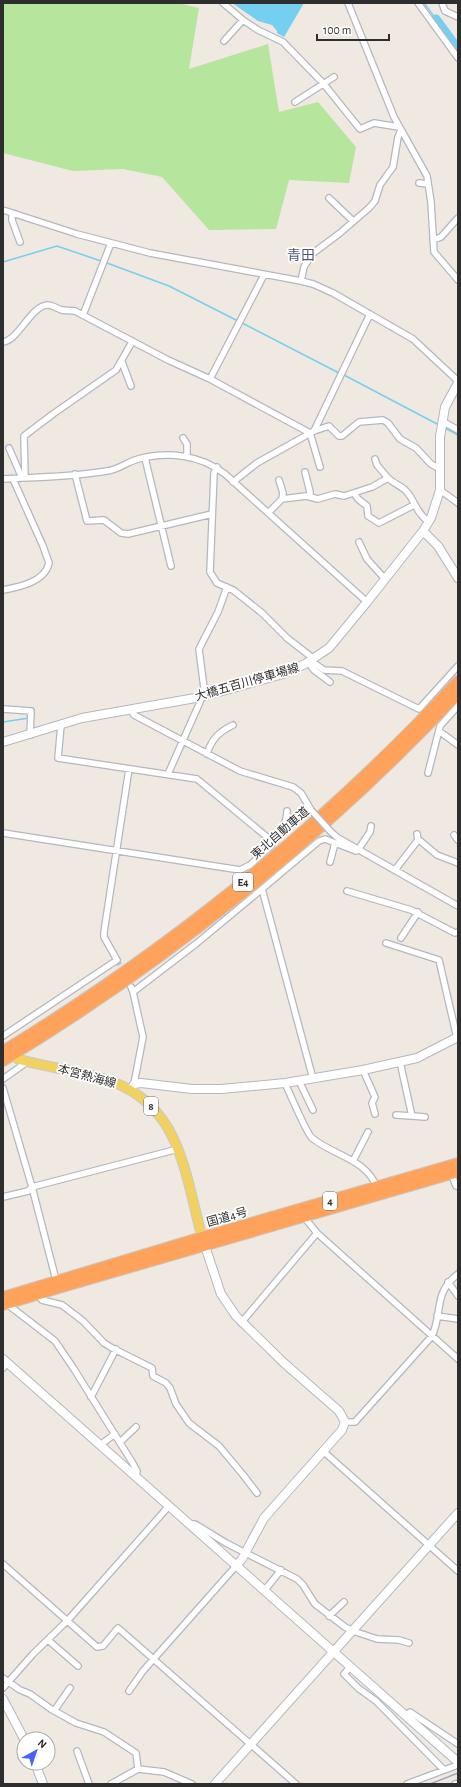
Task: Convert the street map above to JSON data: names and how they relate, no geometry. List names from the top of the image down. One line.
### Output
{"streets":{"highway":["東北自動車道","E4","4","国道4号"],"main road":["本宮熱海線","8"],"street":["大橋五百川停車場線"]},"crossings":[["本宮熱海線","国道4号"]],"districts":["青田"],"scale_bar":"100 m","north":"top right"}
